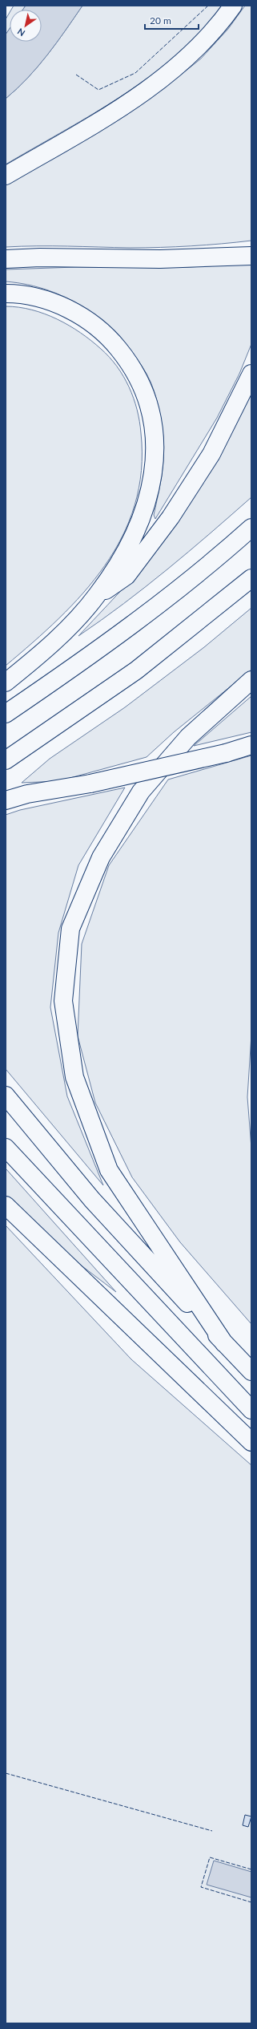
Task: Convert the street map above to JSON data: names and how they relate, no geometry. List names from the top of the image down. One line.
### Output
{"scale_bar":"20 m","north":"bottom left"}
